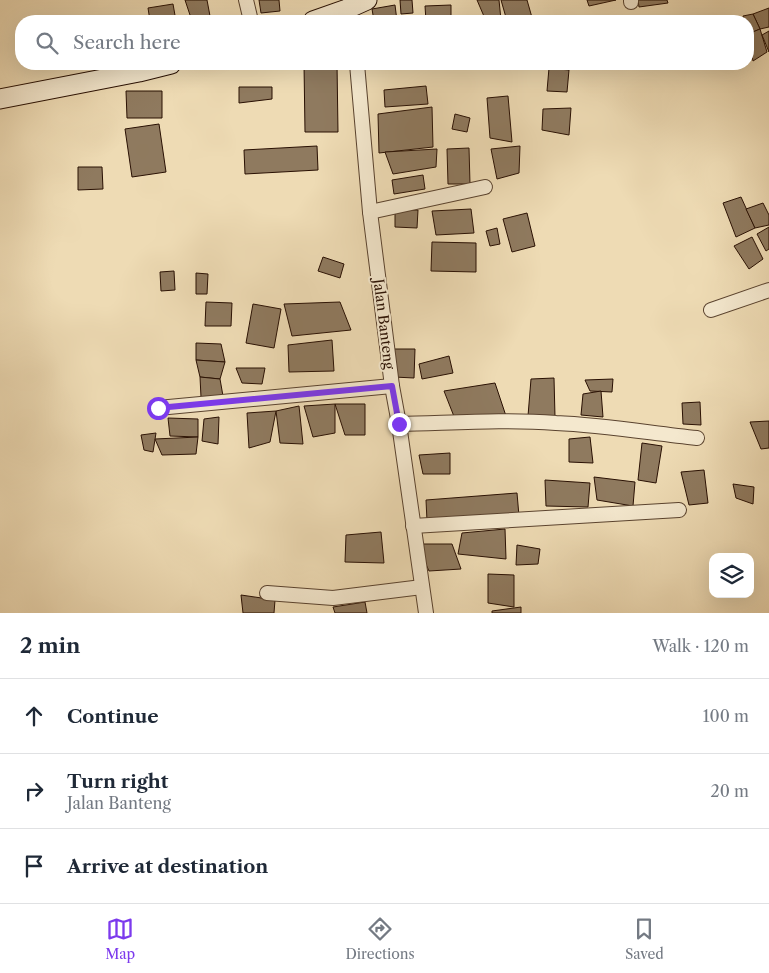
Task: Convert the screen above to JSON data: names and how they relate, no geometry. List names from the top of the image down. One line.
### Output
{"streets":{"street":["Jalan Banteng"]},"page":{"search":"Search here","heading":["2 min","Walk · 120 m"],"list":[["Continue","100 m"],["Turn right","Jalan Banteng","20 m"],"Arrive at destination"],"nav":["Map","Directions","Saved"]}}
